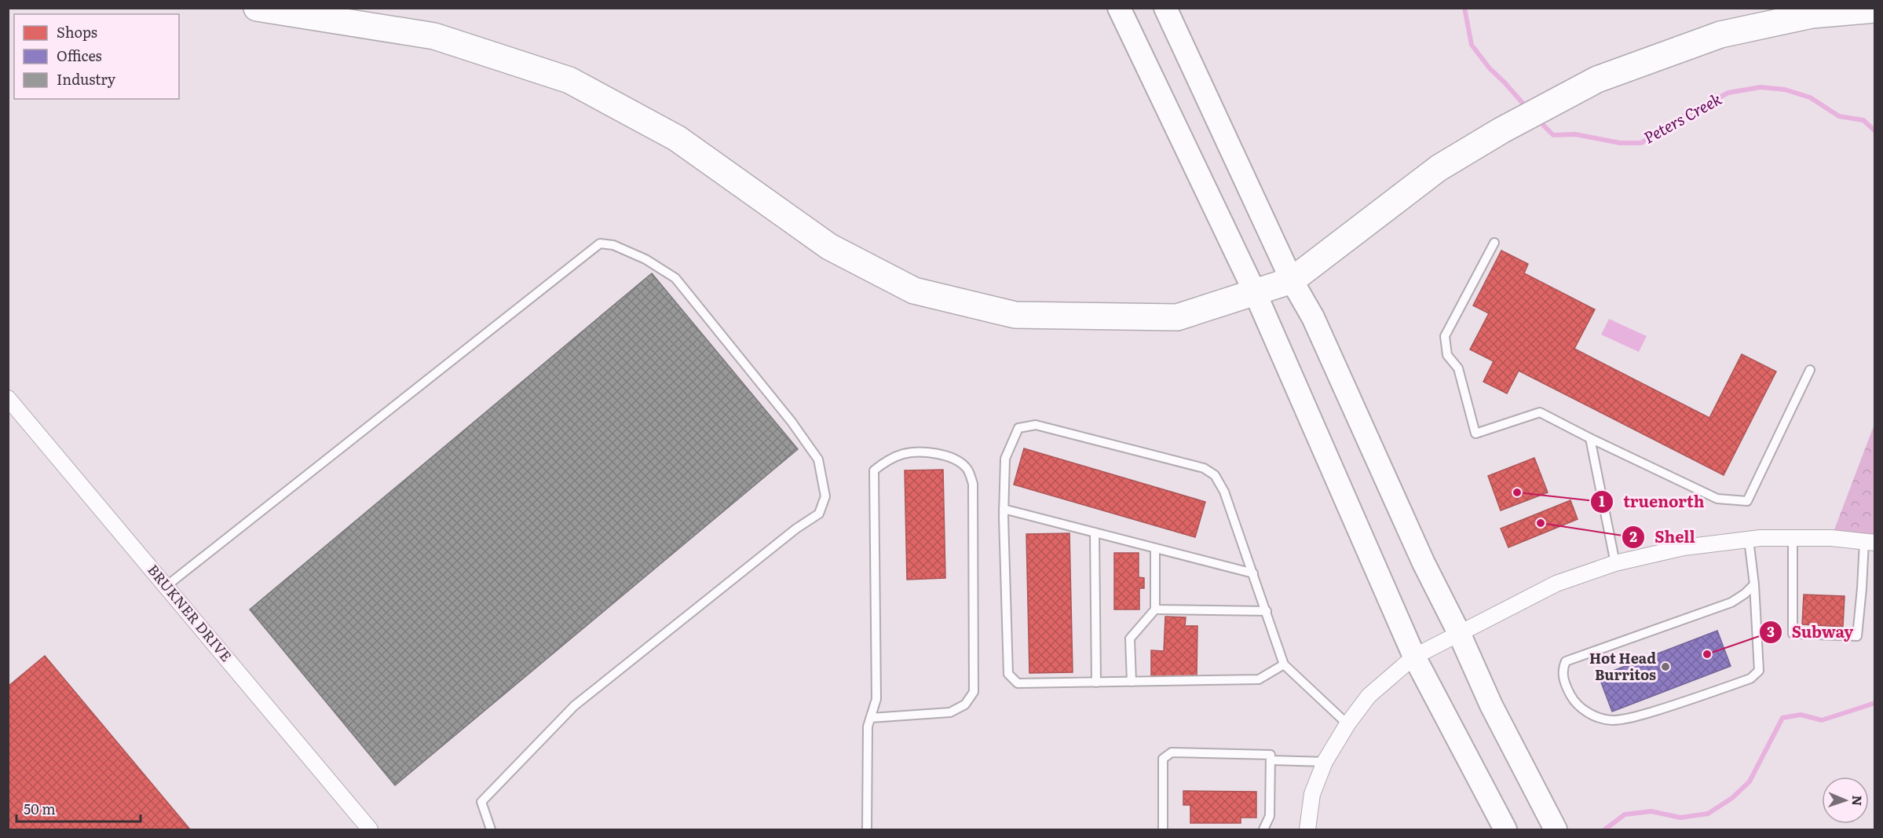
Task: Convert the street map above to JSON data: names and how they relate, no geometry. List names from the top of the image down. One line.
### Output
{"streets":{"street":["BRUKNER DRIVE"]},"water":["Peters Creek"],"places":["truenorth","Shell","Subway","Hot Head Burritos"],"legend":["Shops","Offices","Industry"],"scale_bar":"50 m","north":"right"}
